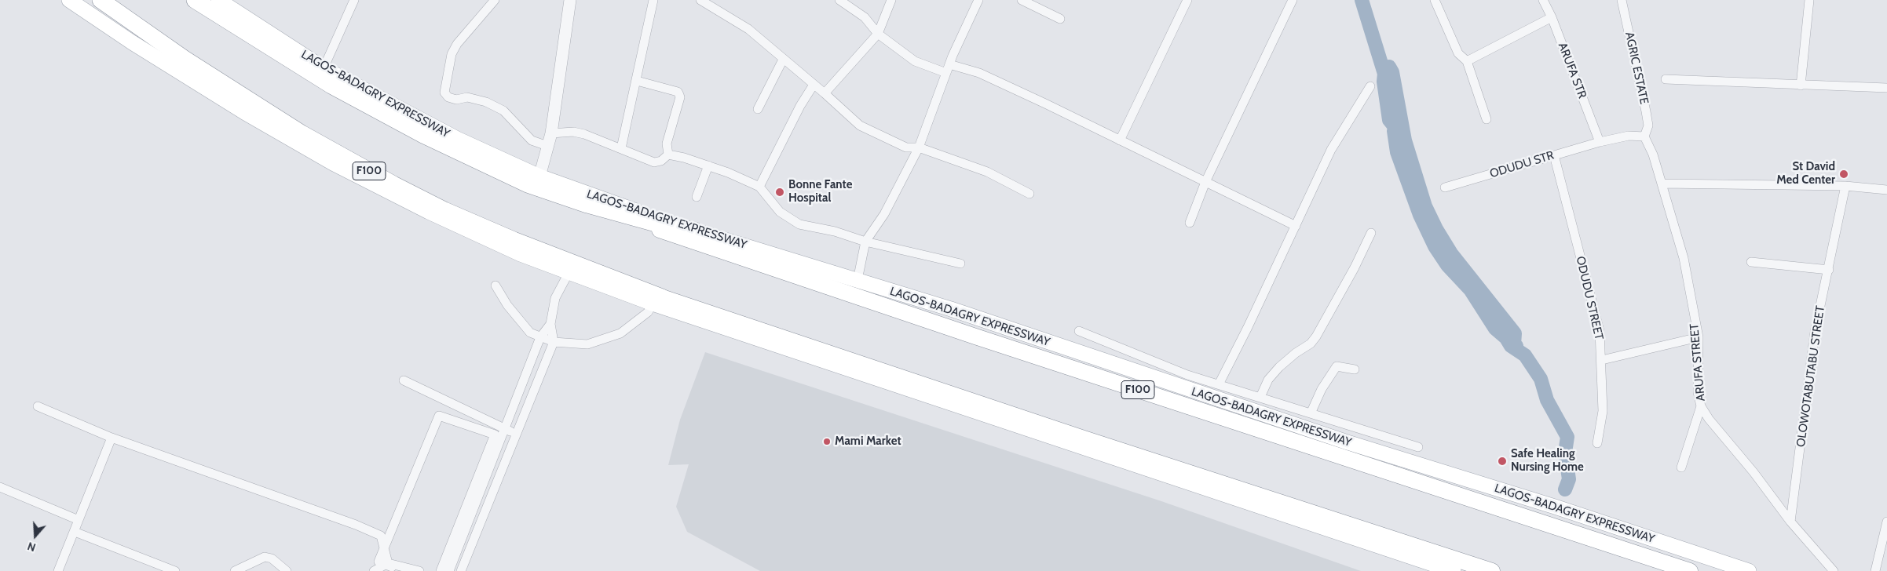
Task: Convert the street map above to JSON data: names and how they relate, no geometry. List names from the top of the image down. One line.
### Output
{"streets":{"highway":["LAGOS-BADAGRY EXPRESSWAY","F100"],"street":["AGRIC ESTATE","ARUFA STR","ODUDU STR","ODUDU STREET","ARUFA STREET","OLOWOTABUTABU STREET"]},"crossings":[["AGRIC ESTATE","ARUFA STREET"],["ARUFA STR","ODUDU STR"],["ODUDU STR","ODUDU STREET"],["ARUFA STREET","OLOWOTABUTABU STREET"]],"places":["St David Med Center","Bonne Fante Hospital","Mami Market","Safe Healing Nursing Home"],"north":"bottom"}
